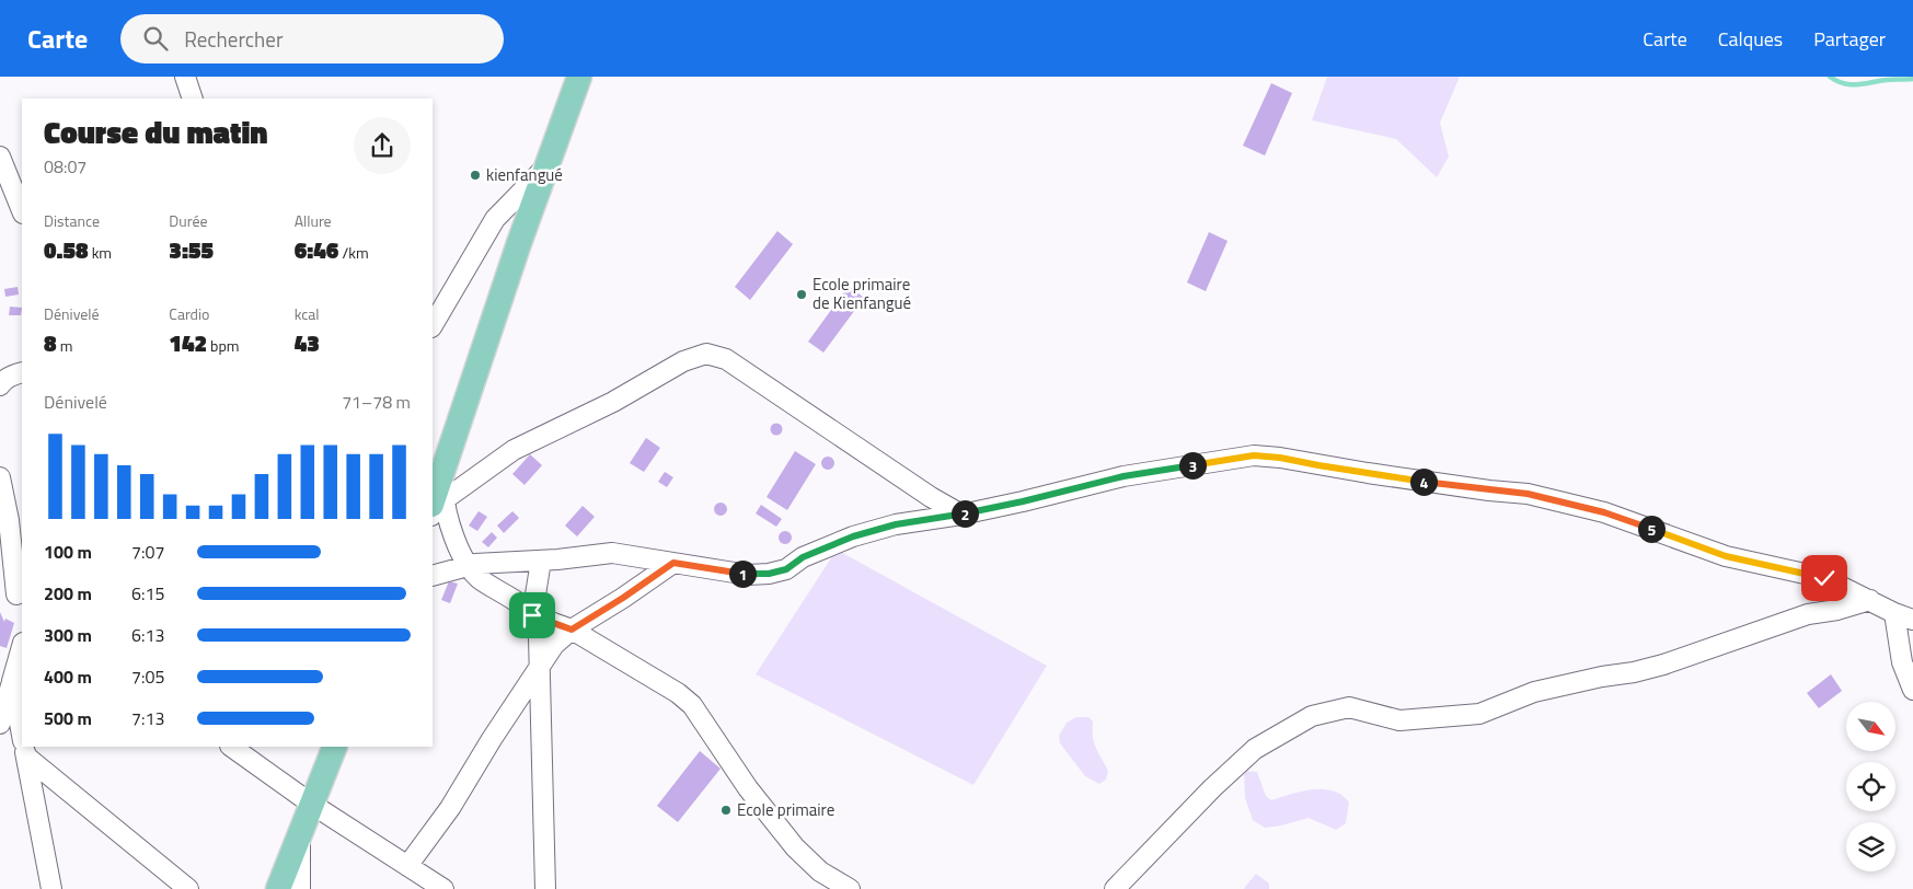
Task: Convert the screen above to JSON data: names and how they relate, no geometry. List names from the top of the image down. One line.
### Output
{"places":["kienfangué","Ecole primaire de Kienfangué","Ecole primaire"],"north":"bottom right","page":{"header":"Carte","search":"Rechercher","nav":["Carte","Calques","Partager"],"heading":["Course du matin","08:07"],"stats":[["Distance","0.58 km"],["Durée","3:55"],["Allure","6:46 /km"],["Dénivelé","8 m"],["Cardio","142 bpm"],["kcal","43"]],"chart":["Dénivelé","71–78 m"],"pins":["3","4","2","5","1"],"list":[{"name":"100 m","note":"7:07"},{"name":"200 m","note":"6:15"},{"name":"300 m","note":"6:13"},{"name":"400 m","note":"7:05"},{"name":"500 m","note":"7:13"}]}}
